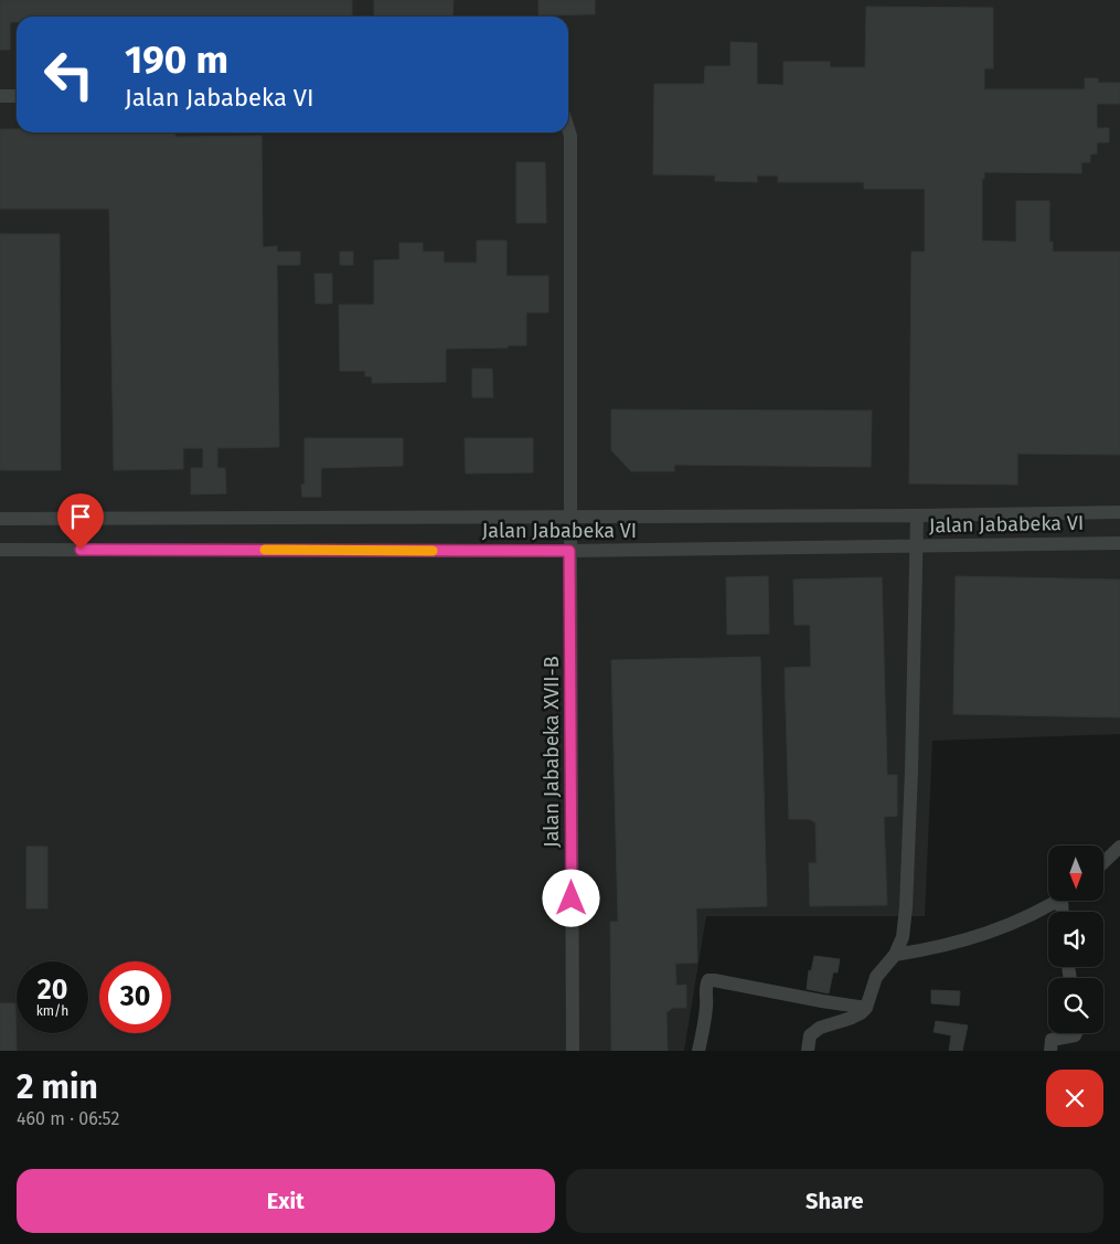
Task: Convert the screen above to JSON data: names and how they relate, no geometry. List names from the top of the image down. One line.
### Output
{"streets":{"street":["Jalan Jababeka VI","Jalan Jababeka XVII-B"]},"crossings":[["Jalan Jababeka VI","Jalan Jababeka XVII-B"]],"north":"bottom","page":{"turn":["190 m","Jalan Jababeka VI"],"speed":"20 km/h","limit":"30","heading":["2 min","460 m · 06:52"],"buttons":["Exit","Share"]}}
